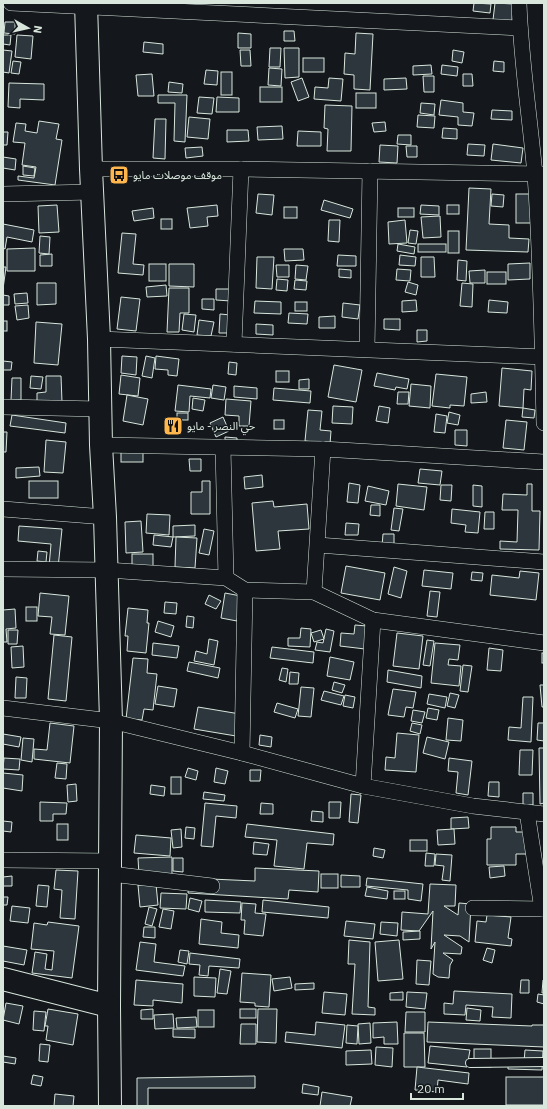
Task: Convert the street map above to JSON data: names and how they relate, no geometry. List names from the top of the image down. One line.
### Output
{"places":{"bus stop":["موقف موصلات مايو"],"restaurant":["حي النصر - مايو"]},"scale_bar":"20 m","north":"right"}
